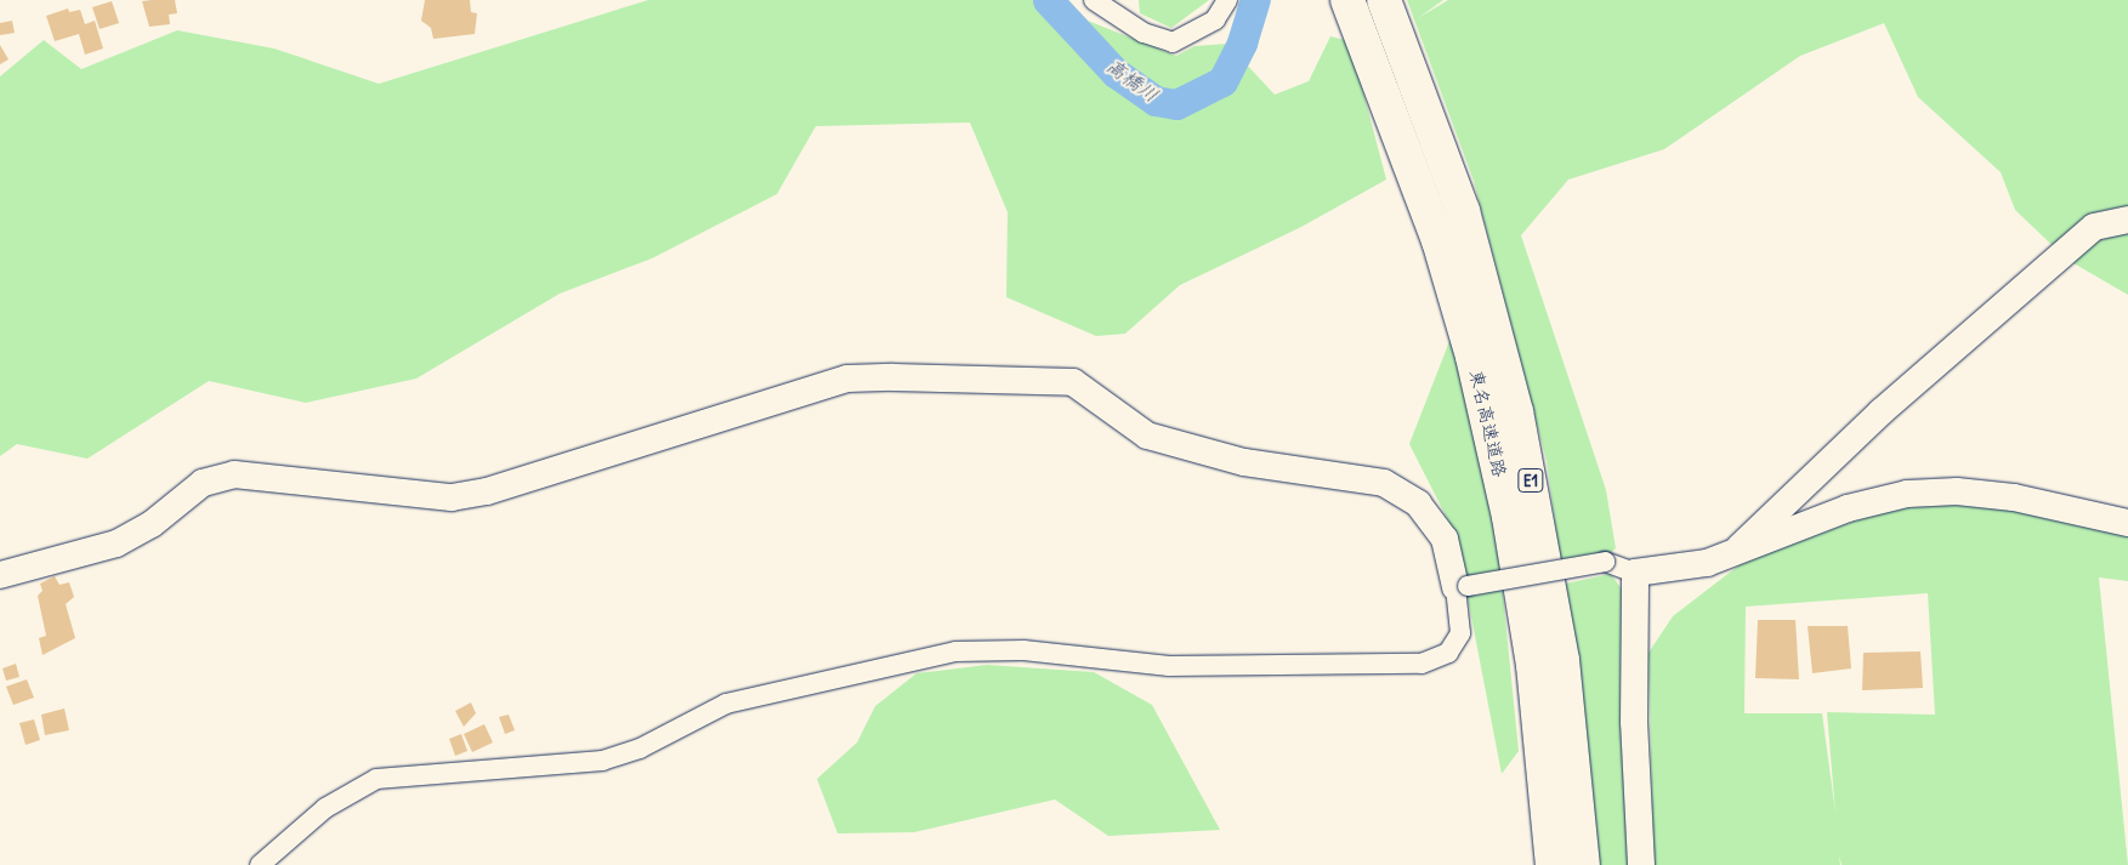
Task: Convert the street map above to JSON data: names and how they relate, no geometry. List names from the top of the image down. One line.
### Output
{"streets":{"highway":["東名高速道路","E1"]},"water":["高橋川"]}
